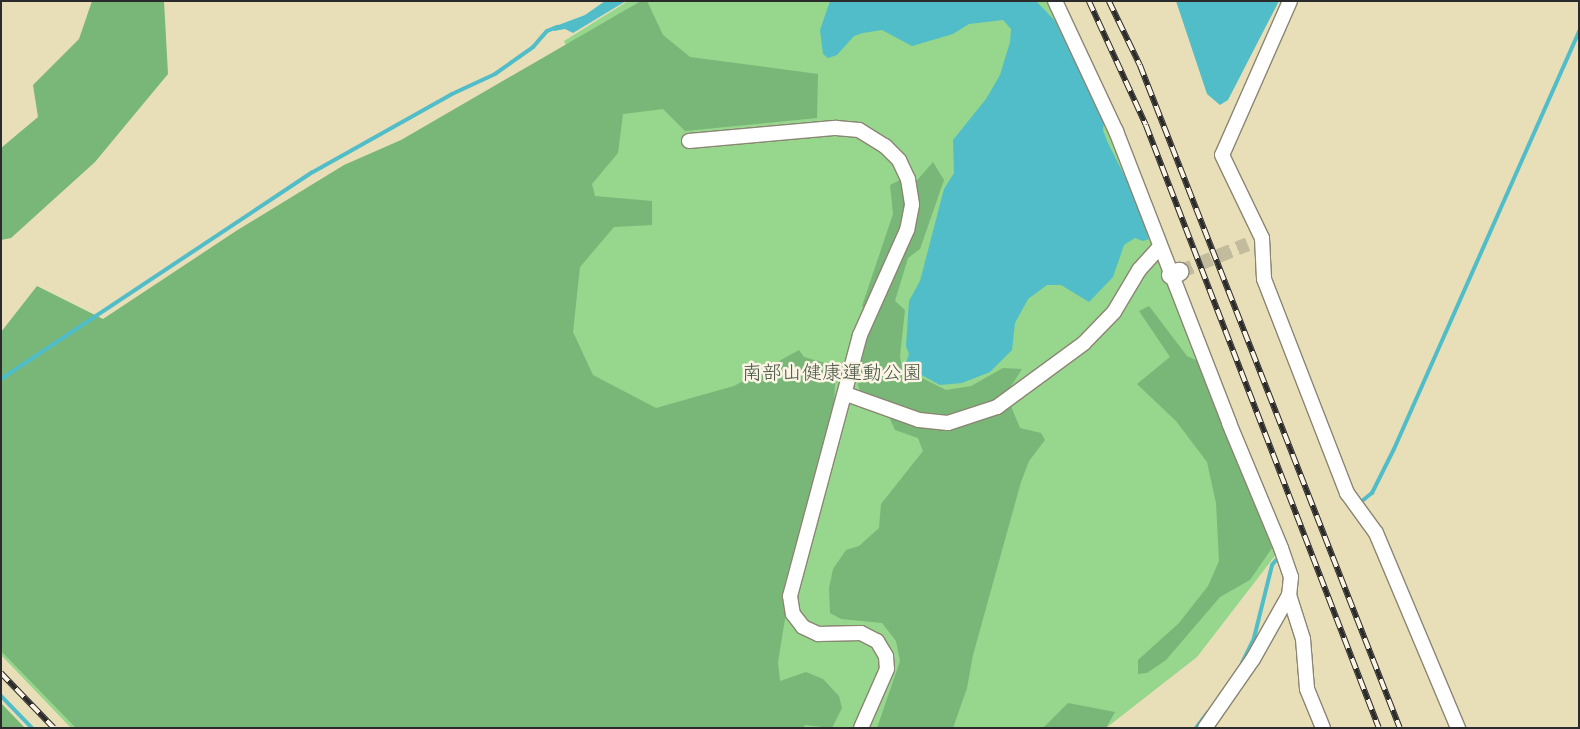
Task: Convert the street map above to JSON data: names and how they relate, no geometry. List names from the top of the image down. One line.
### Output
{"parks":["南部山健康運動公園"]}
